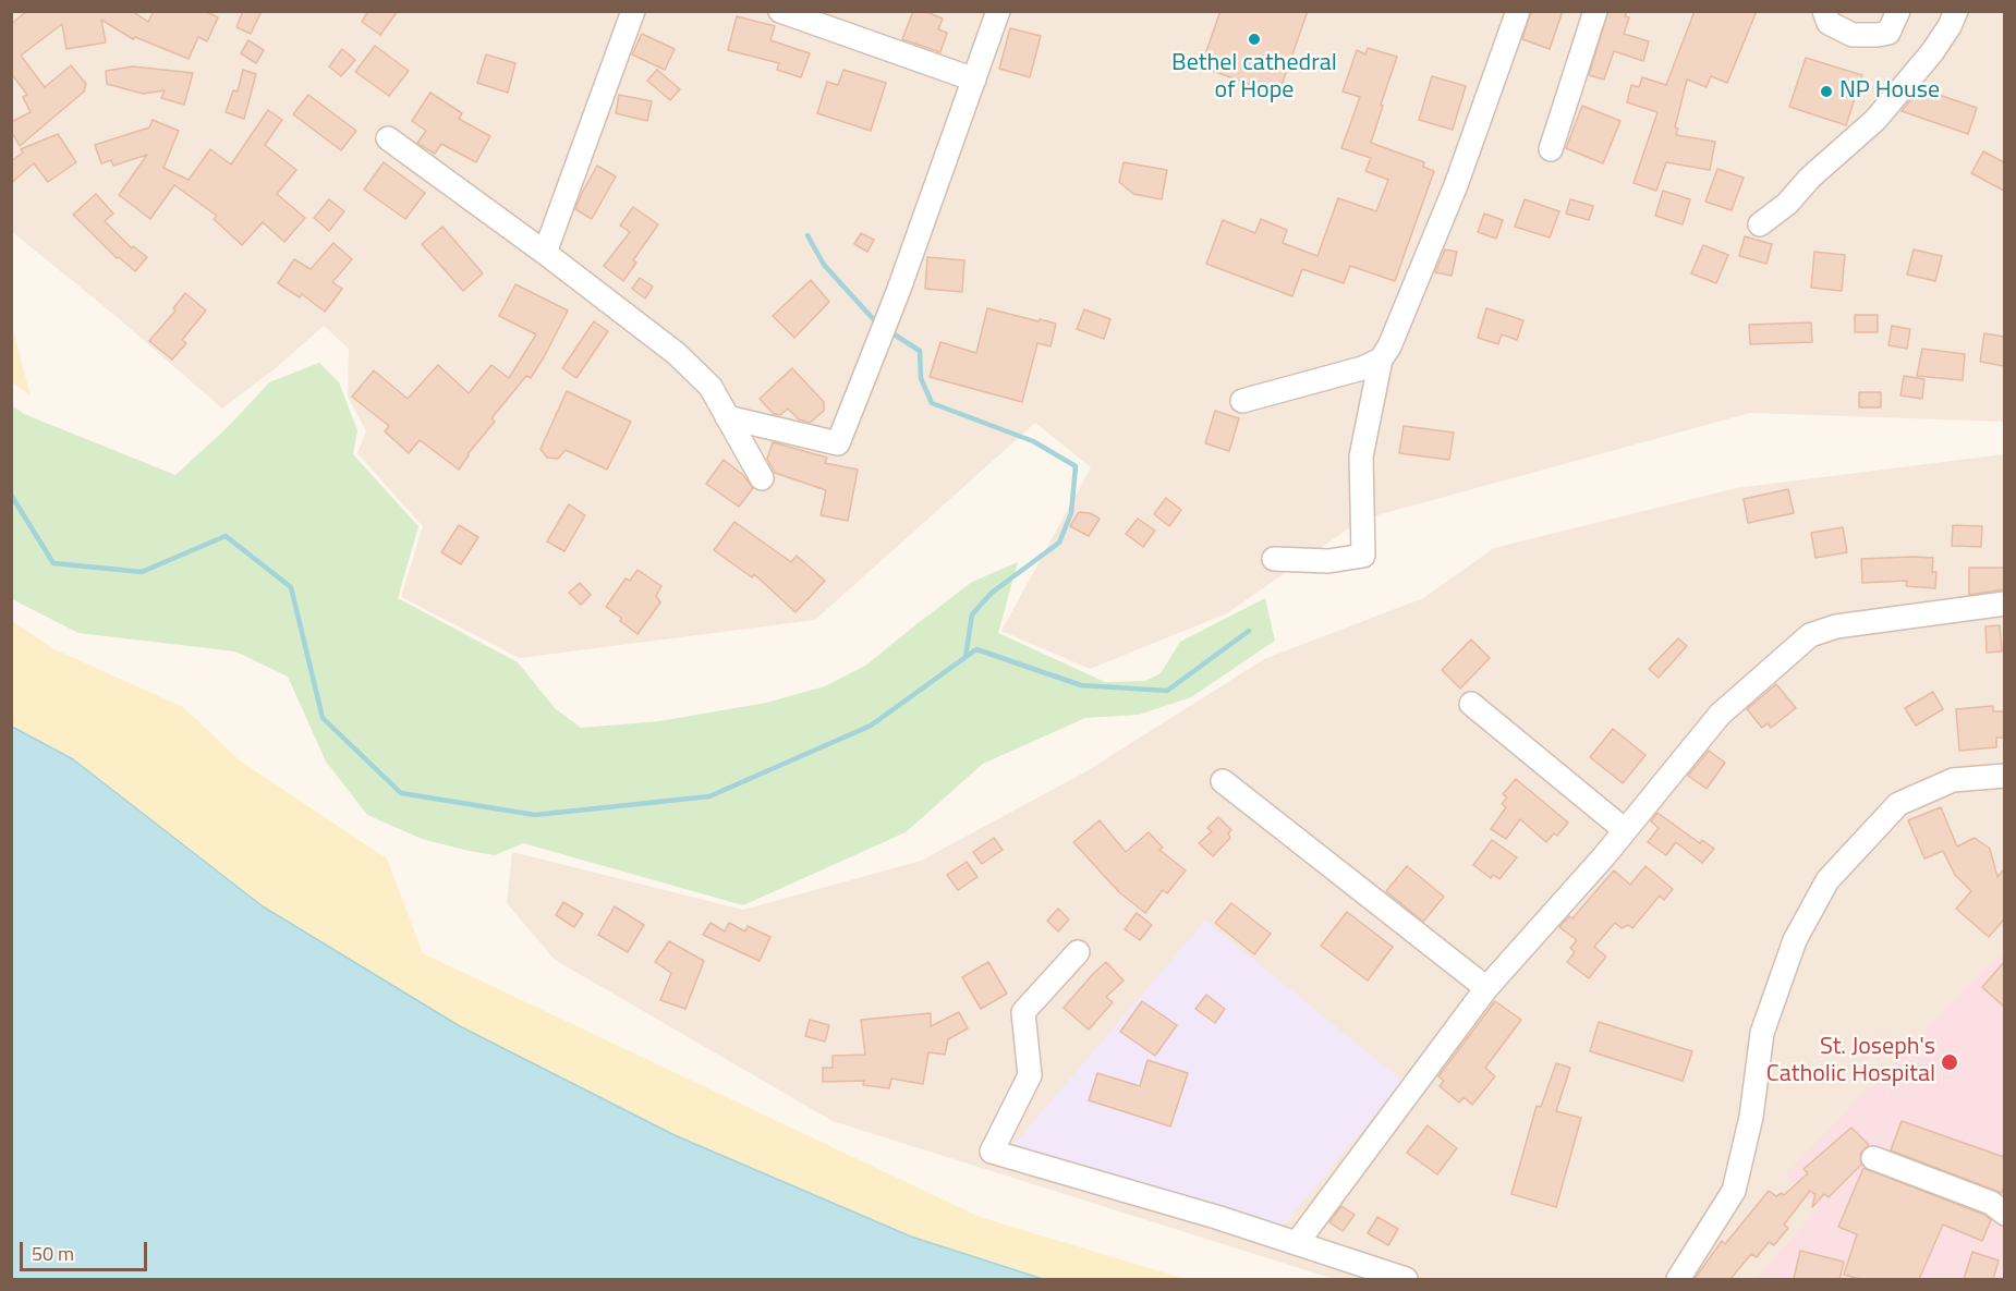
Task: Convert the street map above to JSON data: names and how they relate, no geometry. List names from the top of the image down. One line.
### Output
{"places":["Bethel cathedral of Hope","NP House","St. Joseph's Catholic Hospital"],"scale_bar":"50 m"}
